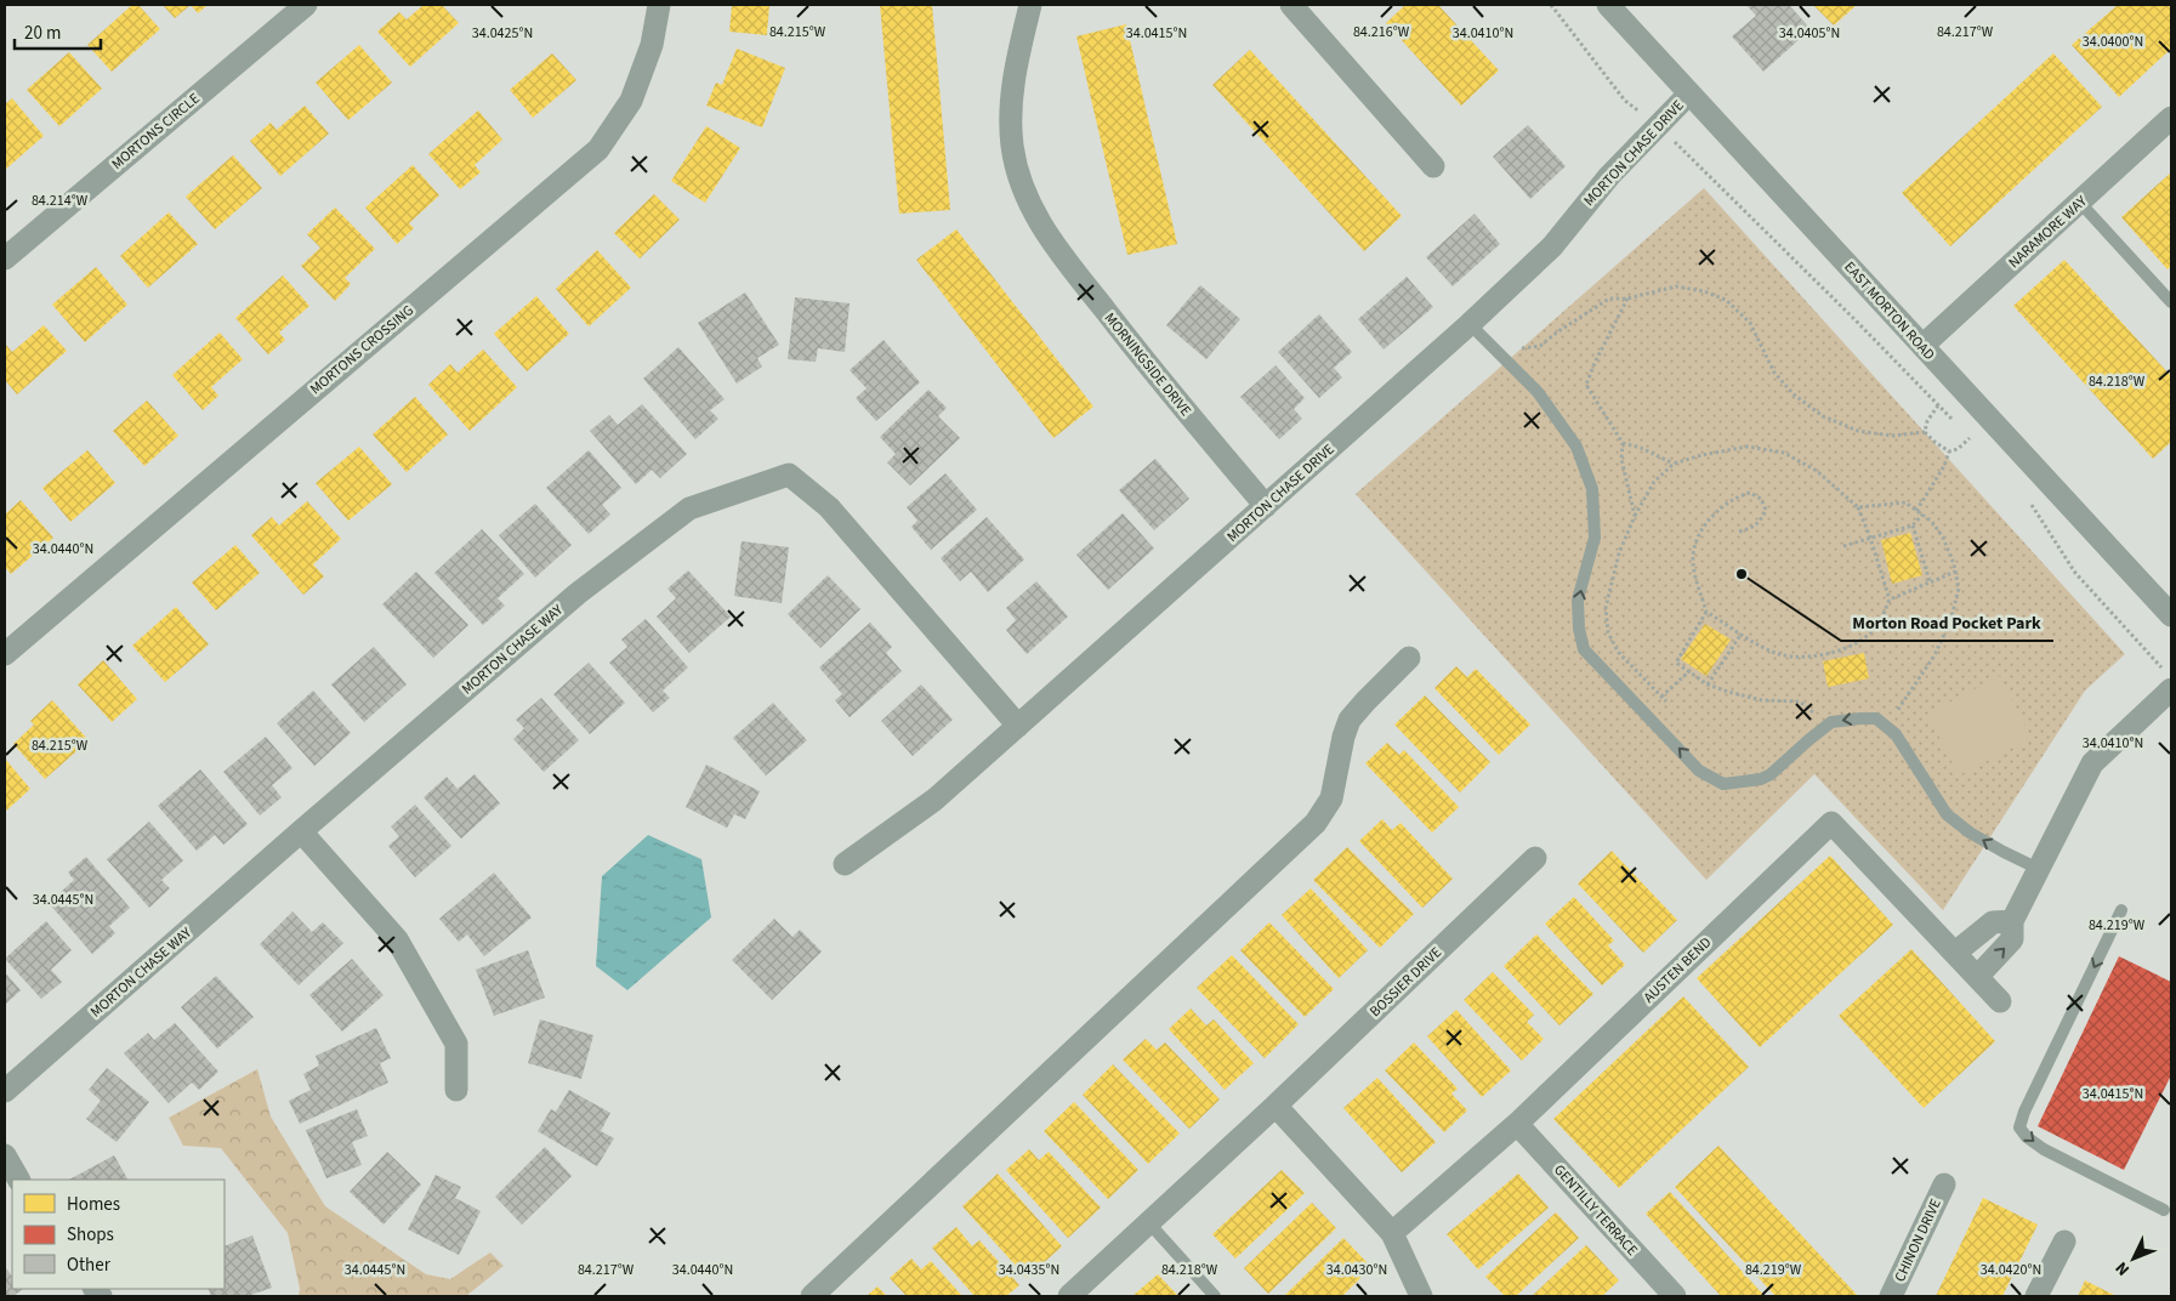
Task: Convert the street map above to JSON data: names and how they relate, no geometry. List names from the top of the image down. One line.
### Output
{"streets":{"street":["MORTONS CIRCLE","MORTON CHASE DRIVE","NARAMORE WAY","EAST MORTON ROAD","MORTONS CROSSING","MORNINGSIDE DRIVE","MORTON CHASE WAY","AUSTEN BEND","BOSSIER DRIVE","GENTILLY TERRACE","CHINON DRIVE"]},"crossings":[["MORTON CHASE DRIVE","EAST MORTON ROAD"],["MORTON CHASE DRIVE","MORNINGSIDE DRIVE"],["MORTON CHASE DRIVE","MORTON CHASE WAY"],["NARAMORE WAY","EAST MORTON ROAD"],["AUSTEN BEND","GENTILLY TERRACE"]],"places":["Morton Road Pocket Park"],"legend":["Homes","Shops","Other"],"scale_bar":"20 m","north":"bottom left","coordinates":["84.215°W","84.216°W","84.217°W","34.0415°N","34.0410°N","34.0405°N","34.0425°N","34.0400°N","84.214°W","84.218°W","34.0440°N","34.0445°N","84.219°W","34.0435°N","34.0430°N","34.0420°N"]}
